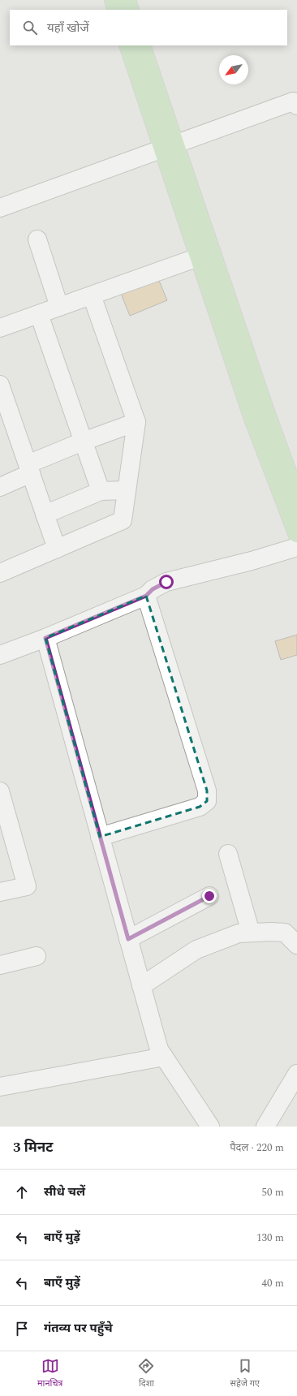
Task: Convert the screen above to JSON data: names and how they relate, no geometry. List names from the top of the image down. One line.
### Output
{"north":"bottom left","page":{"search":"यहाँ खोजें","heading":["3 मिनट","पैदल · 220 m"],"list":[["सीधे चलें","50 m"],["बाएँ मुड़ें","130 m"],["बाएँ मुड़ें","40 m"],"गंतव्य पर पहुँचे"],"nav":["मानचित्र","दिशा","सहेजे गए"]}}
